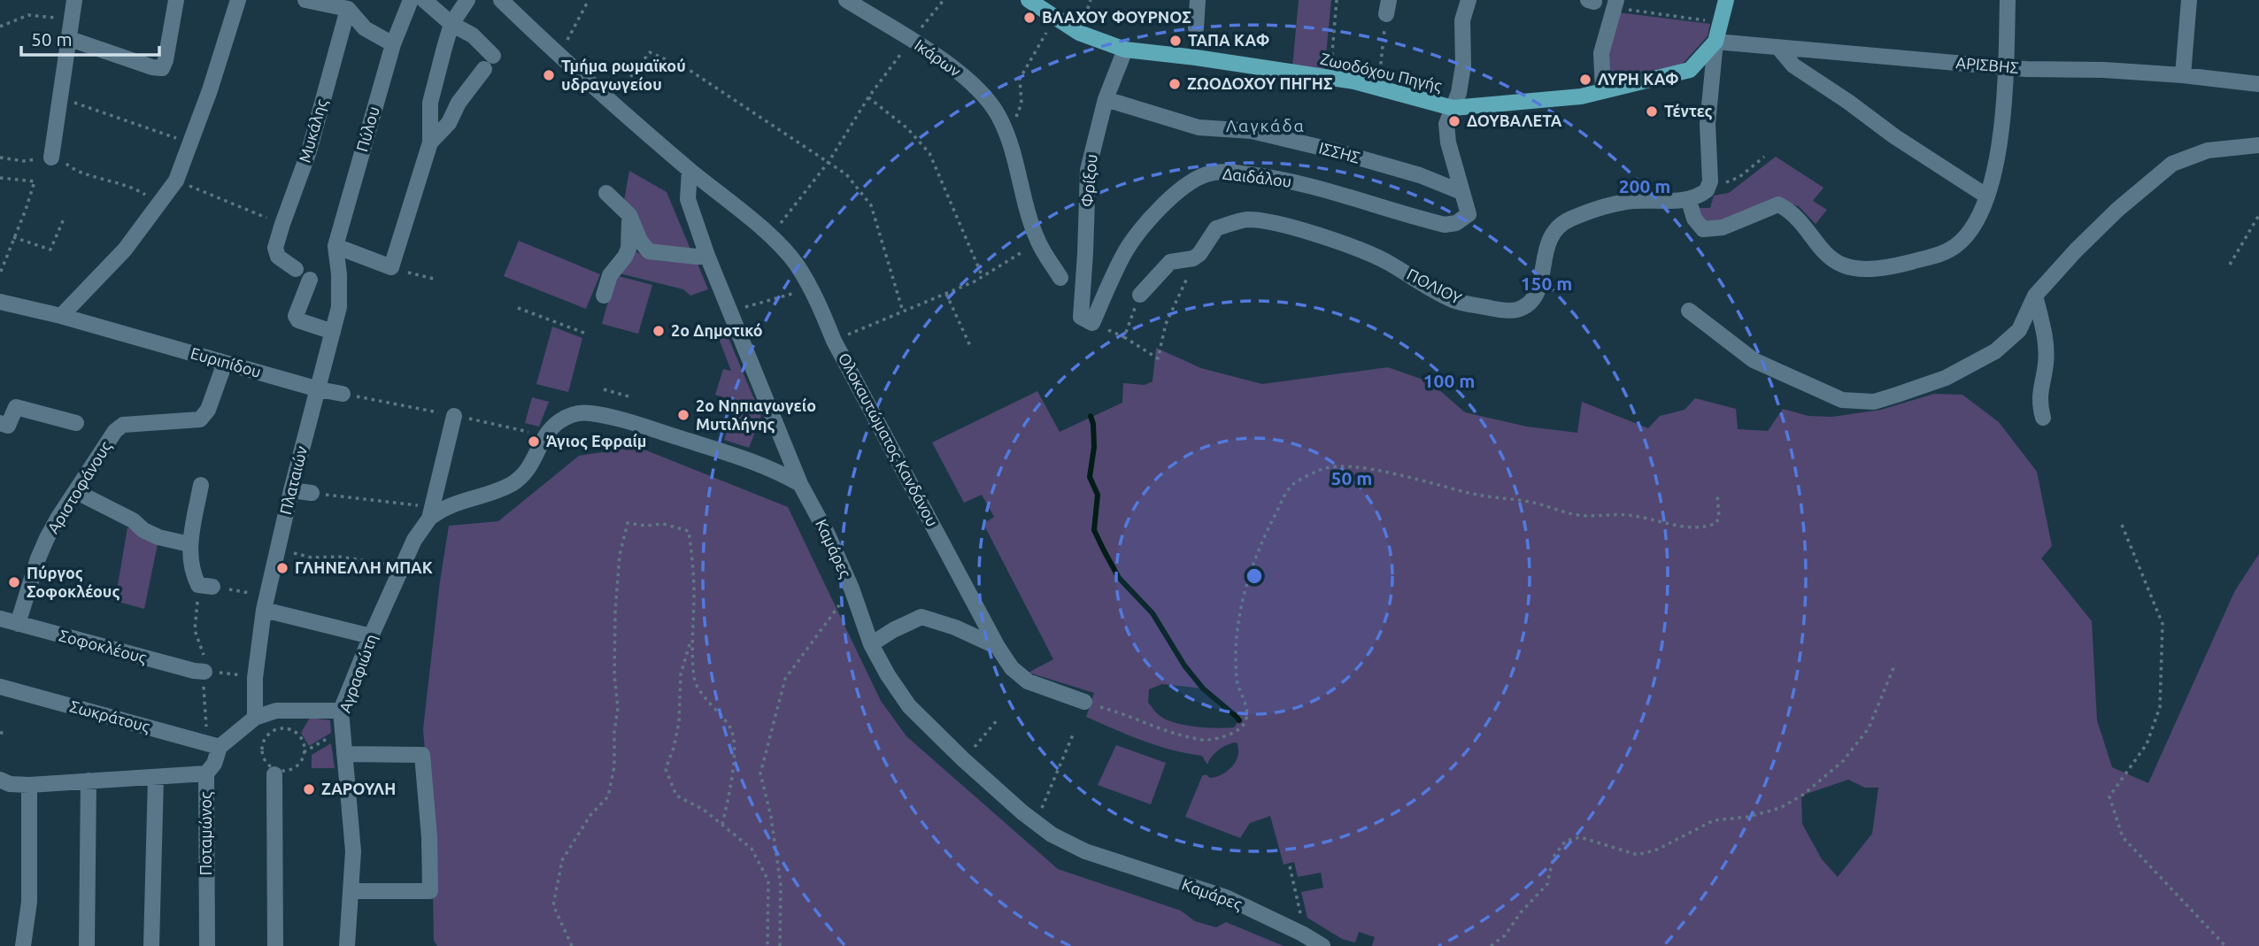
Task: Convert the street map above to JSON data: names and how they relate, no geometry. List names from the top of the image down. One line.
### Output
{"streets":{"main road":["Ζωοδόχου Πηγής"],"street":["Ικάρων","ΑΡΙΣΒΗΣ","Πύλου","Μυκάλης","ΙΣΣΗΣ","Δαιδάλου","Φρίξου","ΠΟΛΙΟΥ","Ευριπίδου","Ολοκαυτώματος Κανδάνου","Πλαταιών","Αριστοφάνους","Καμάρες","Σοφοκλέους","Αγραφιώτη","Σωκράτους","Ποταμώνος"]},"crossings":[["ΑΡΙΣΒΗΣ","Ζωοδόχου Πηγής"],["Ζωοδόχου Πηγής","Φρίξου"],["Πύλου","Πλαταιών"],["ΙΣΣΗΣ","Δαιδάλου"],["ΙΣΣΗΣ","Φρίξου"],["Δαιδάλου","Φρίξου"],["Ευριπίδου","Πλαταιών"],["Ευριπίδου","Αριστοφάνους"],["Ολοκαυτώματος Κανδάνου","Καμάρες"],["Πλαταιών","Ποταμώνος"],["Αριστοφάνους","Σοφοκλέους"],["Αγραφιώτη","Ποταμώνος"],["Σωκράτους","Ποταμώνος"]],"districts":["Λαγκάδα"],"places":["ΒΛΑΧΟΥ ΦΟΥΡΝΟΣ","ΤΑΠΑ ΚΑΦ","Τμήμα ρωμαϊκού υδραγωγείου","ΛΥΡΗ ΚΑΦ","ΖΩΟΔΟΧΟΥ ΠΗΓΗΣ","Τέντες","ΔΟΥΒΑΛΕΤΑ","2ο Δημοτικό","2ο Νηπιαγωγείο Μυτιλήνης","Άγιος Εφραίμ","ΓΛΗΝΕΛΛΗ ΜΠΑΚ","Πύργος Σοφοκλέους","ΖΑΡΟΥΛΗ"],"scale_bar":"50 m","rings":["200 m","150 m","100 m","50 m"]}
